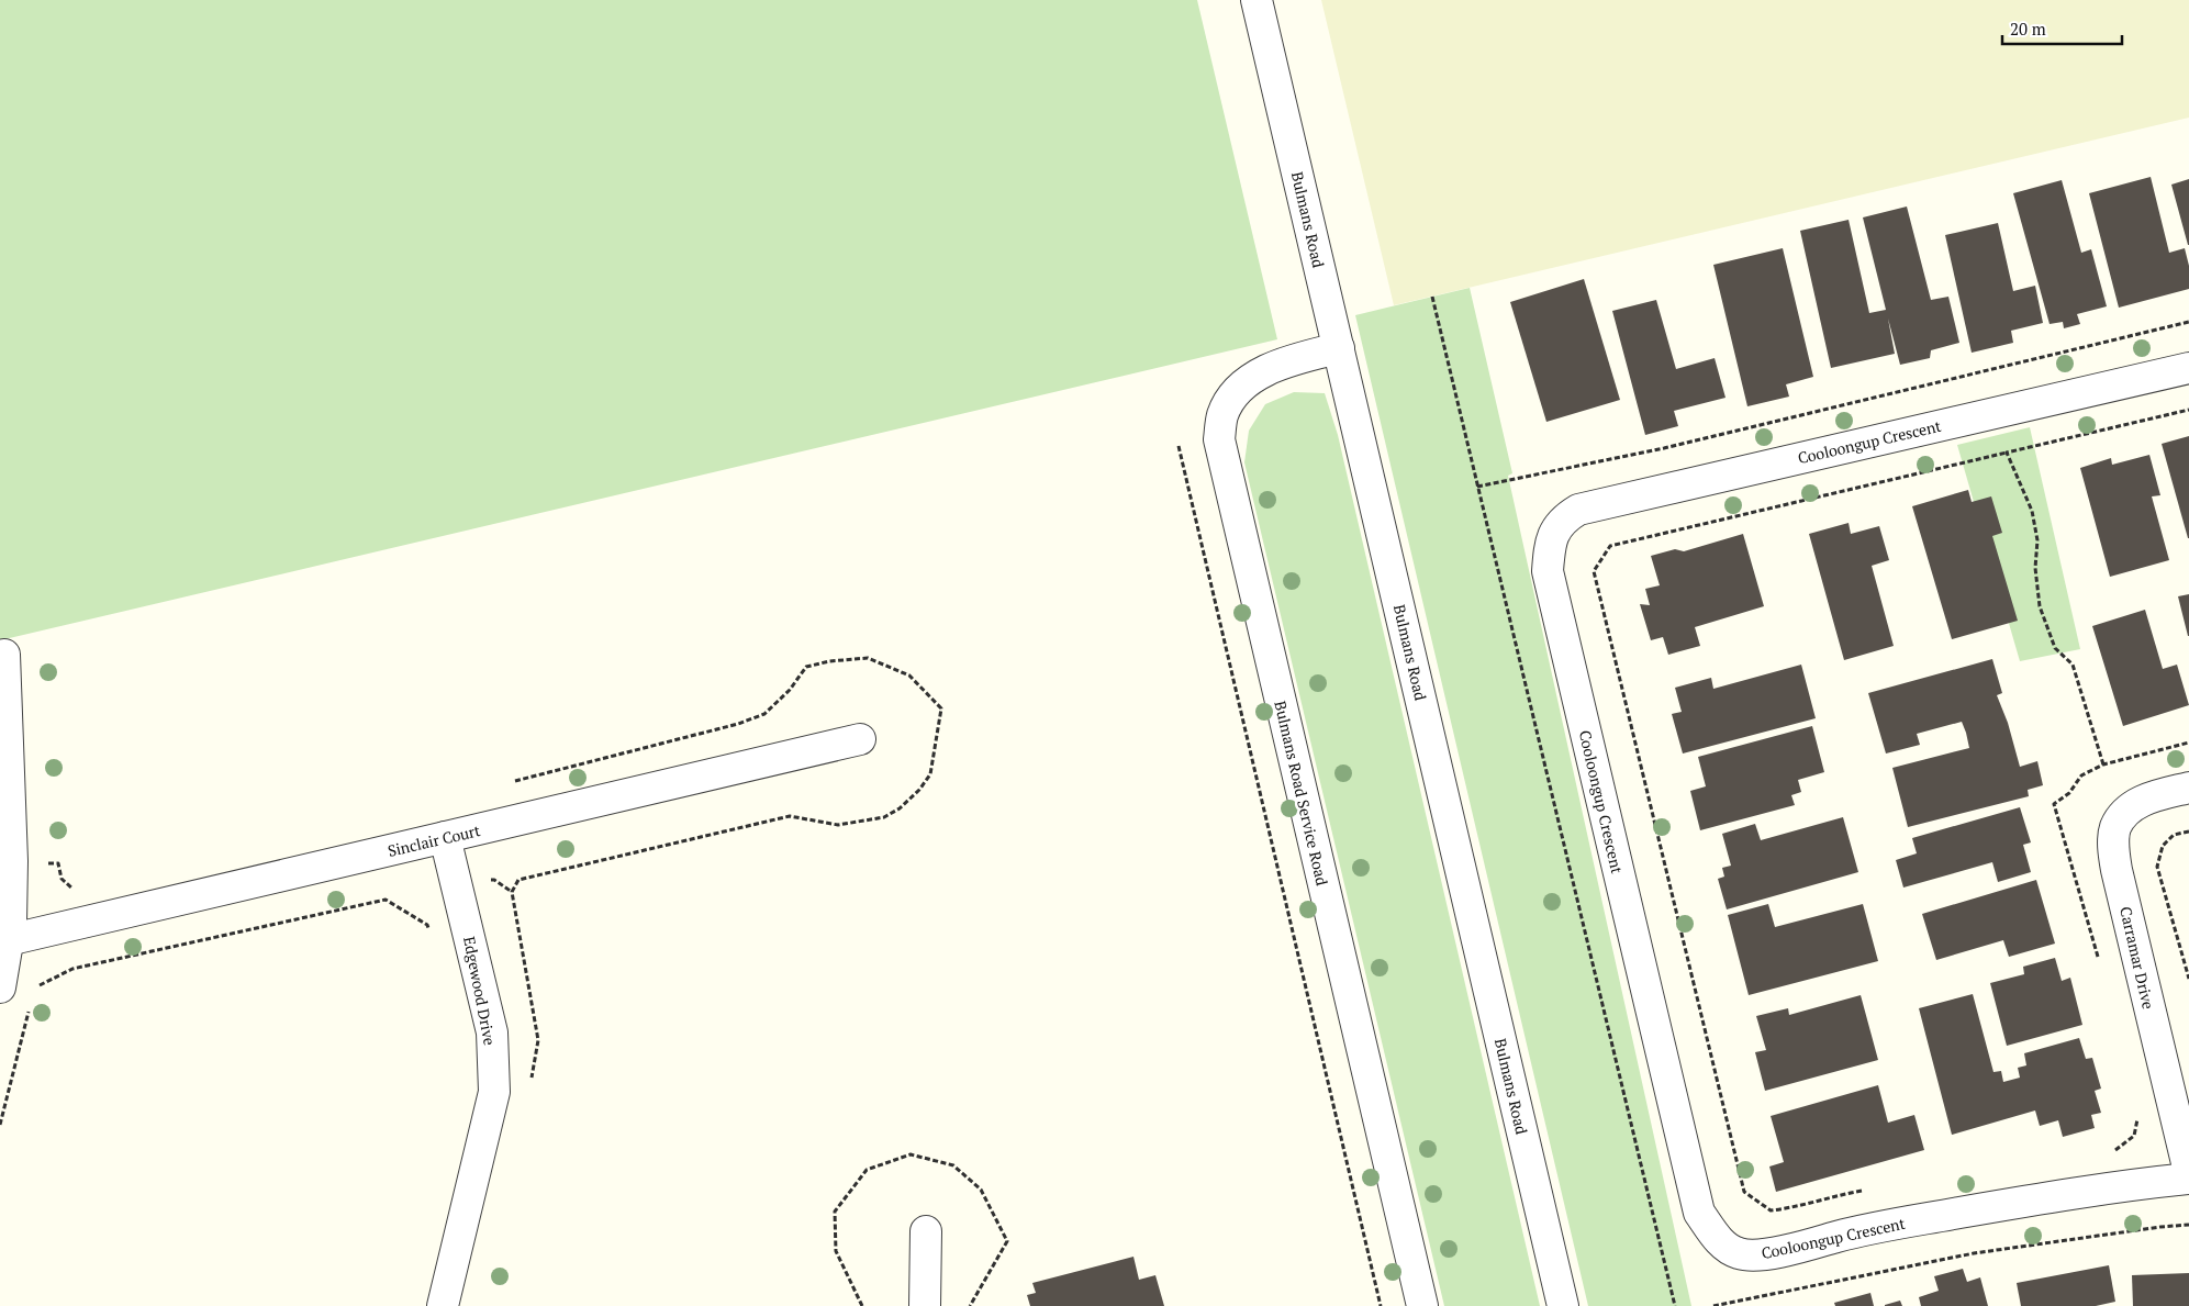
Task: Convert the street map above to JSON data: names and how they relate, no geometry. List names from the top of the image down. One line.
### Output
{"streets":{"street":["Bulmans Road","Cooloongup Crescent","Bulmans Road Service Road","Sinclair Court","Carramar Drive","Edgewood Drive"]},"crossings":[["Bulmans Road","Bulmans Road Service Road"],["Sinclair Court","Edgewood Drive"]],"scale_bar":"20 m"}
